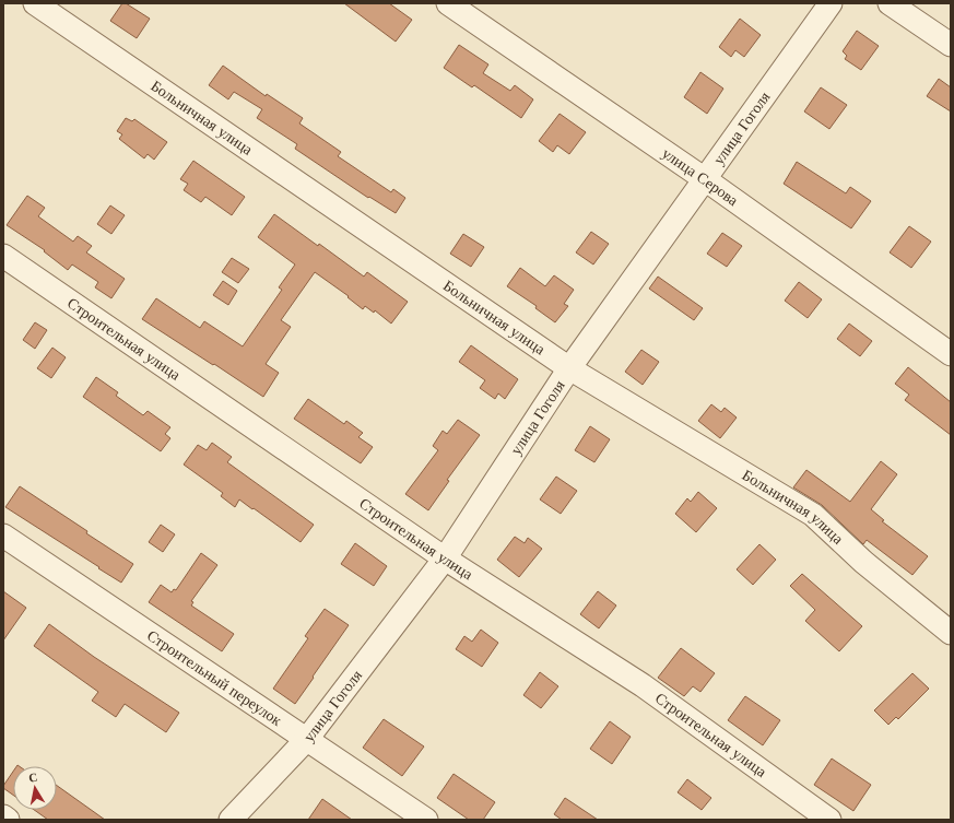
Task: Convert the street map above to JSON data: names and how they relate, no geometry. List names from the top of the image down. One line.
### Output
{"streets":{"street":["Больничная улица","улица Гоголя","улица Серова","Строительная улица","Строительный переулок"]},"crossings":[["Больничная улица","улица Гоголя"],["улица Гоголя","улица Серова"],["улица Гоголя","Строительная улица"],["улица Гоголя","Строительный переулок"]],"north":"top"}
